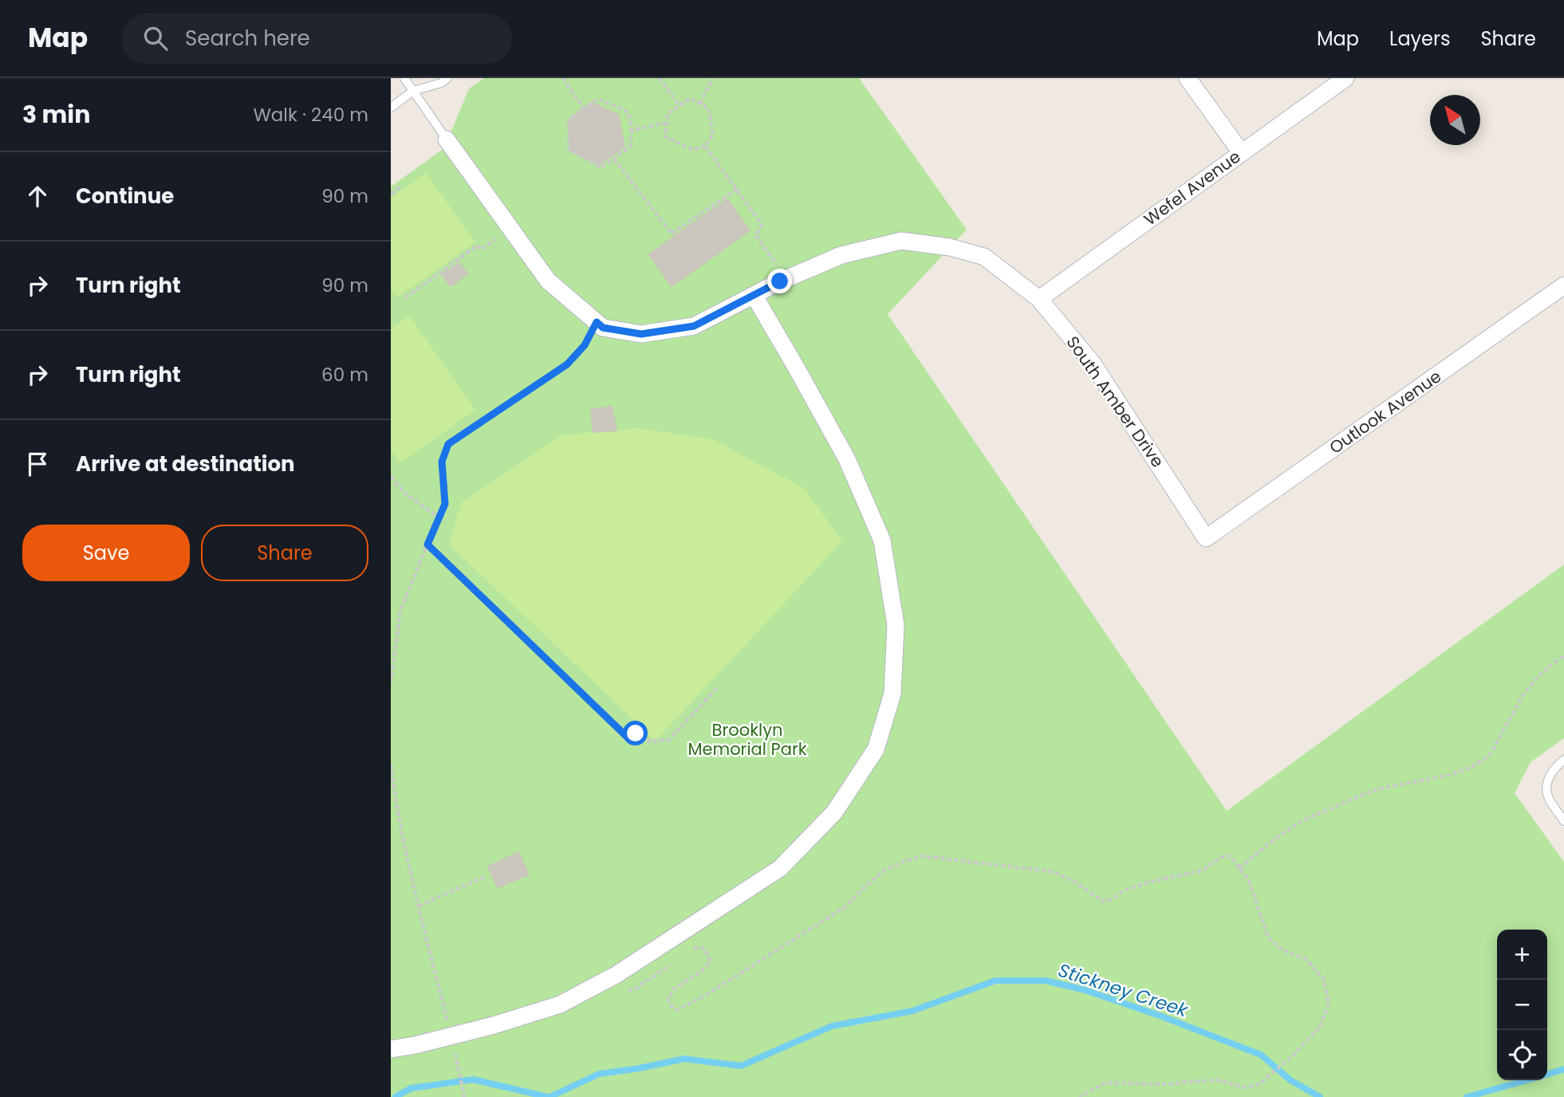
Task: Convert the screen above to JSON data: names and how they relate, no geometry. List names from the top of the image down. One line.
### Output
{"streets":{"street":["Wefel Avenue","South Amber Drive","Outlook Avenue"]},"crossings":[["Wefel Avenue","South Amber Drive"],["South Amber Drive","Outlook Avenue"]],"water":["Stickney Creek"],"parks":["Brooklyn Memorial Park"],"north":"top left","page":{"header":"Map","search":"Search here","nav":["Map","Layers","Share"],"heading":["3 min","Walk · 240 m"],"list":[["Continue","90 m"],["Turn right","90 m"],["Turn right","60 m"],"Arrive at destination"],"buttons":["Save","Share"],"map_buttons":["+","−"]}}
